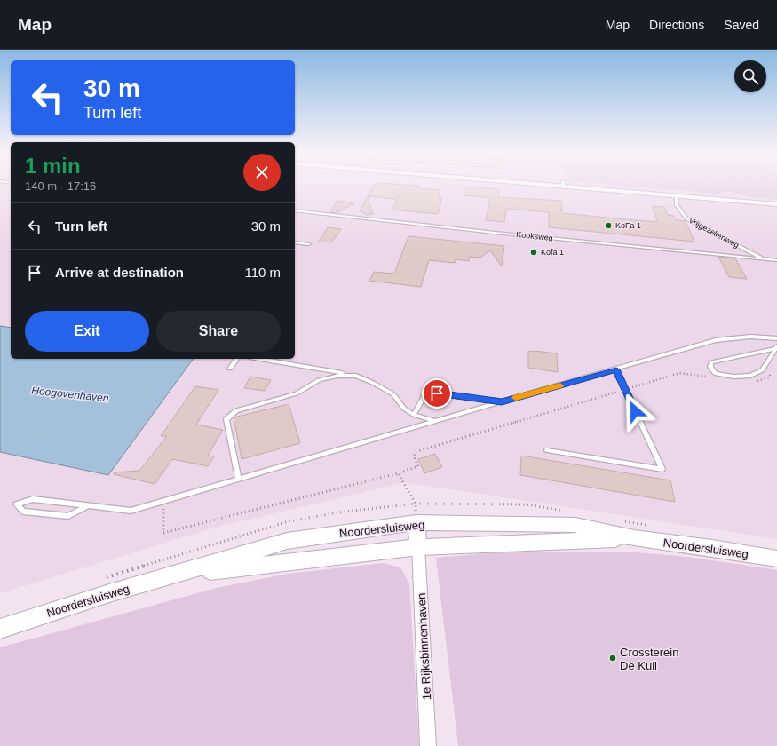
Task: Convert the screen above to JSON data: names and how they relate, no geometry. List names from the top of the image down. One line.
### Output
{"streets":{"street":["Noordersluisweg","1e Rijksbinnenhaven"],"lane":["Vrijgezellenweg","Kooksweg"]},"crossings":[["Vrijgezellenweg","Kooksweg"],["Noordersluisweg","1e Rijksbinnenhaven"]],"water":["Hoogovenhaven"],"places":["KoFa 1","Kofa 1","Crossterein De Kuil"],"page":{"header":"Map","nav":["Map","Directions","Saved"],"turn":["30 m","Turn left"],"heading":["1 min","140 m · 17:16"],"list":[{"name":"Turn left","value":"30 m"},{"name":"Arrive at destination","value":"110 m"}],"buttons":["Exit","Share"]}}
